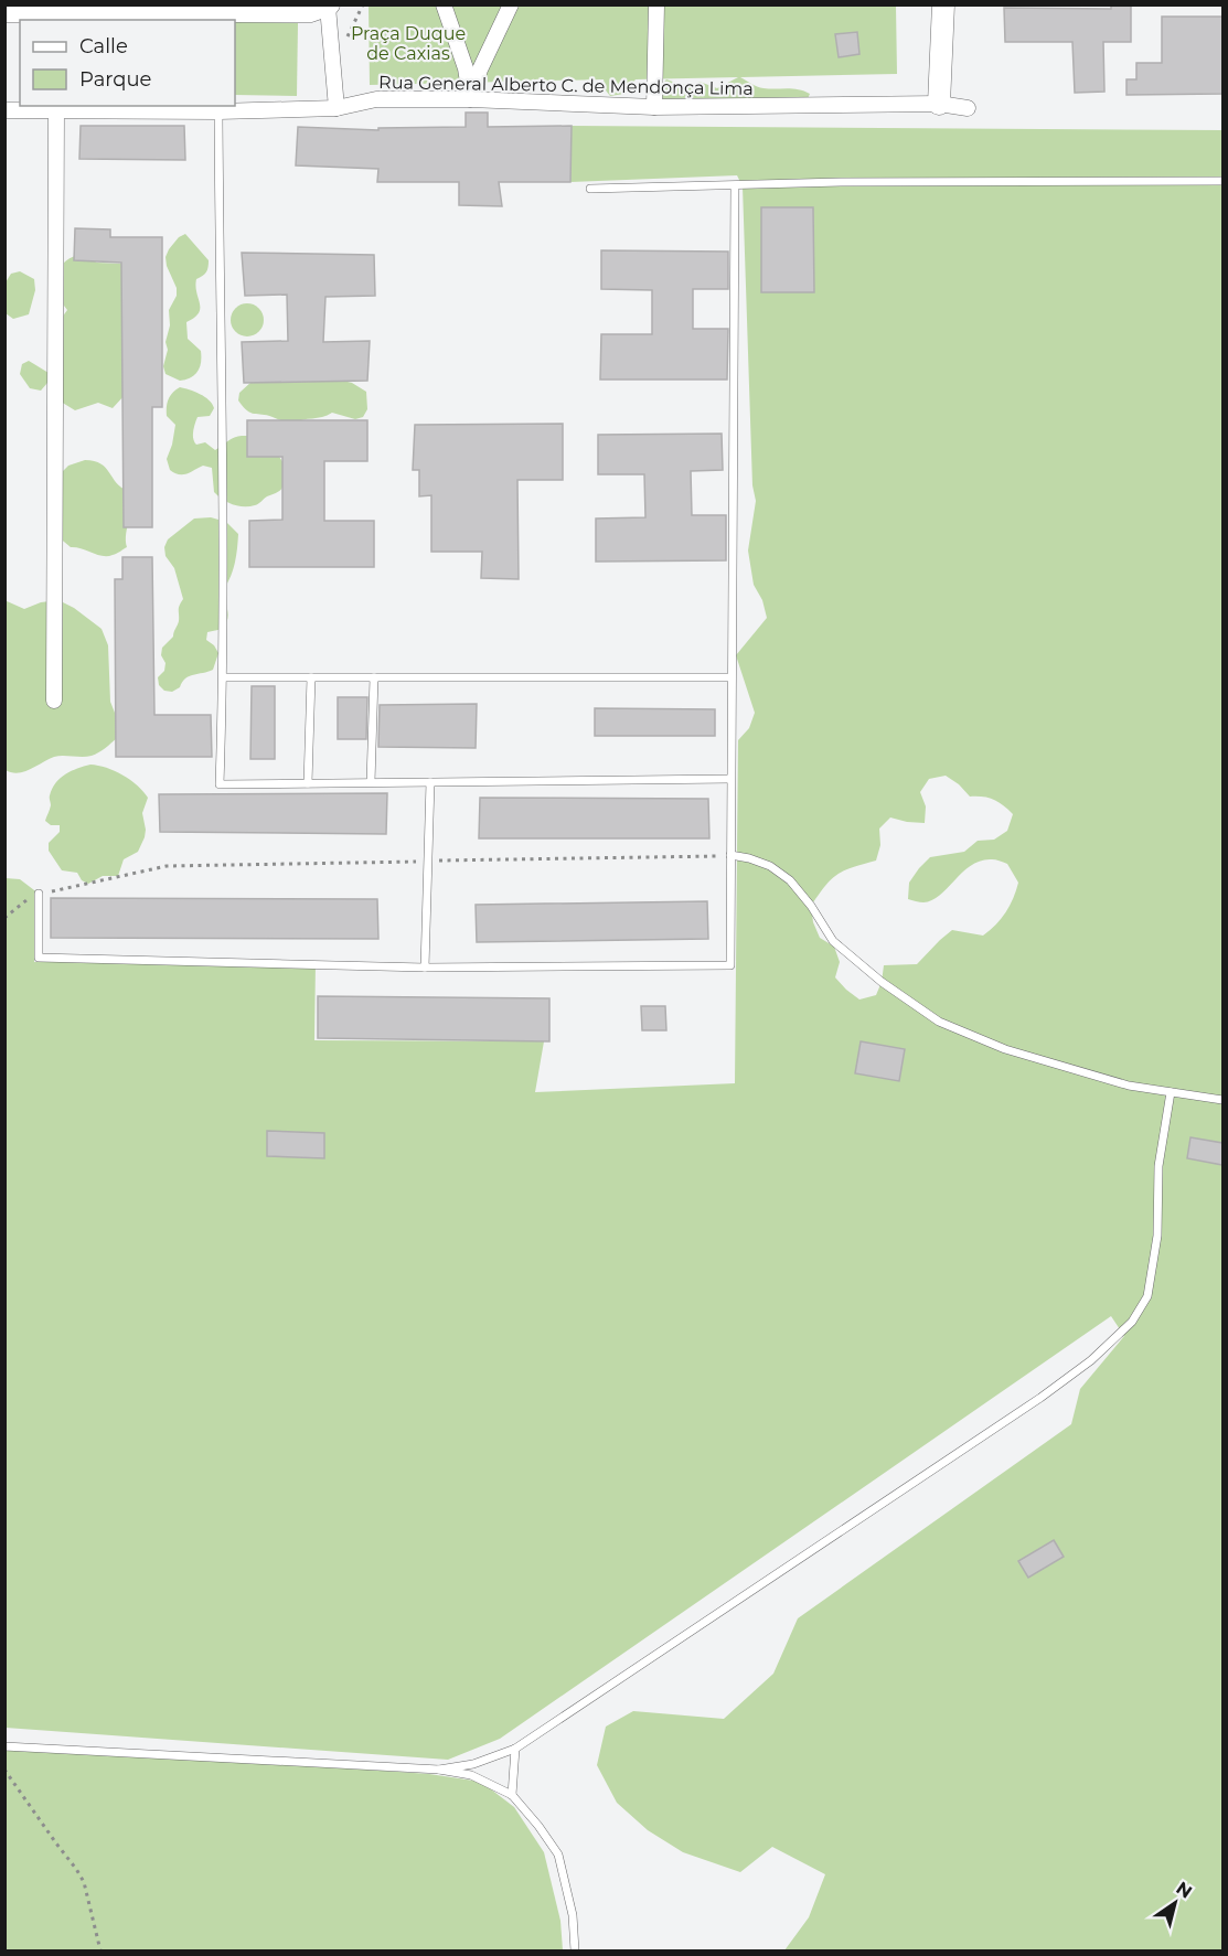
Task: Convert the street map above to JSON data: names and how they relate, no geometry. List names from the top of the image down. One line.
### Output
{"streets":{"street":["Rua General Alberto C. de Mendonça Lima"]},"parks":["Praça Duque de Caxias"],"legend":["Calle","Parque"],"north":"top right"}
